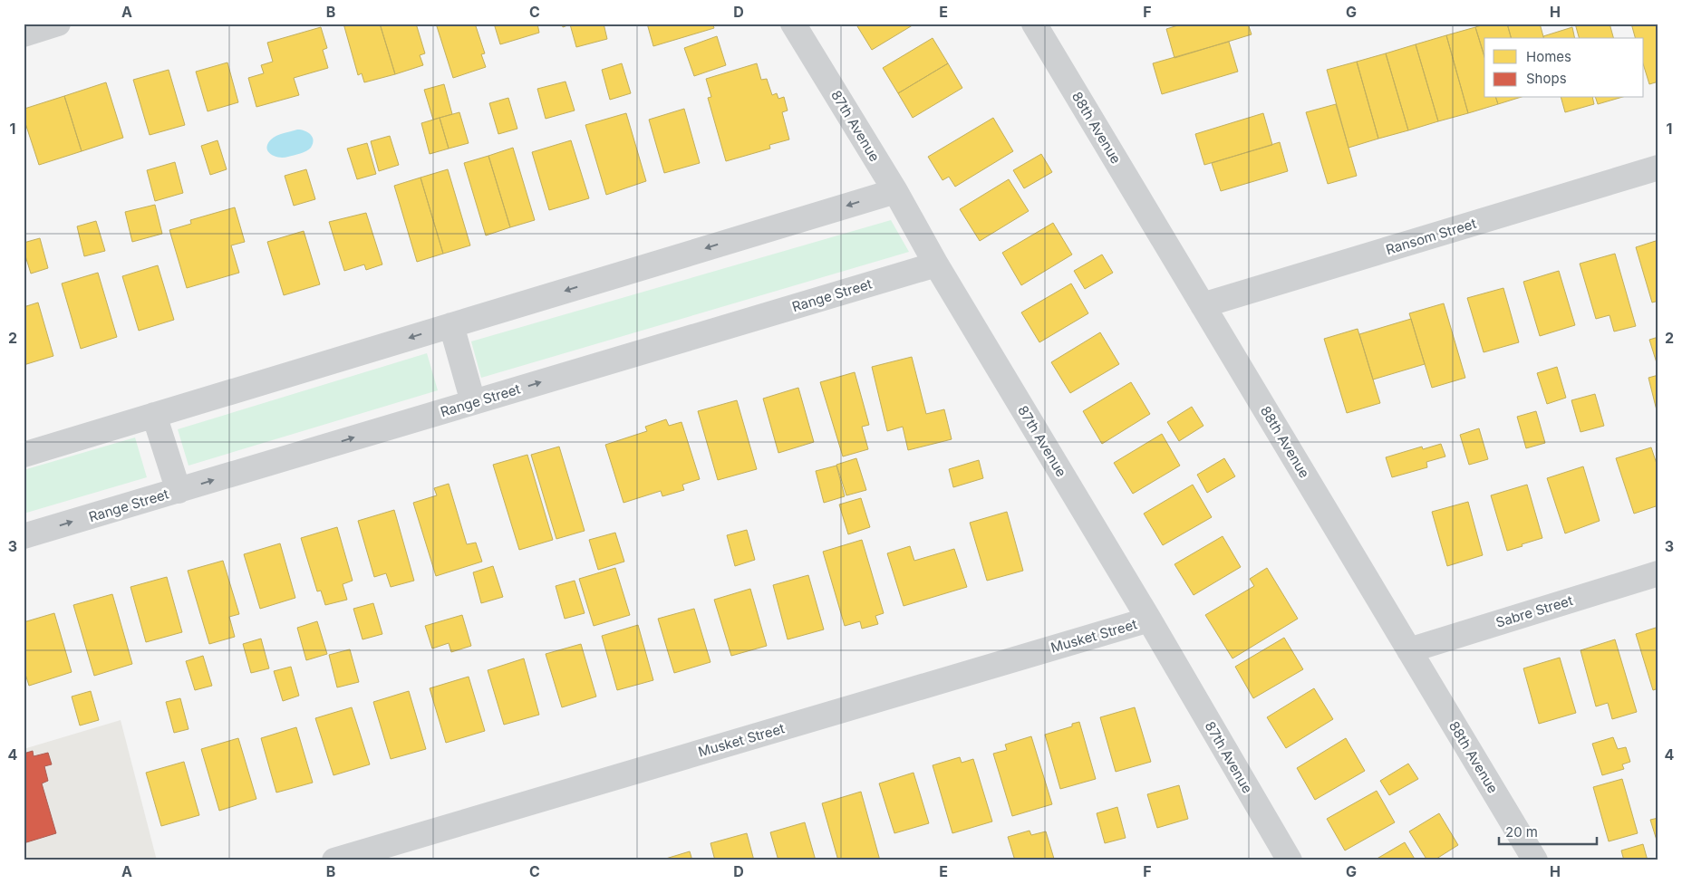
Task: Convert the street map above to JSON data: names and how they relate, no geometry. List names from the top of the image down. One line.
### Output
{"streets":{"street":["87th Avenue","88th Avenue","Ransom Street","Range Street","Sabre Street","Musket Street"]},"crossings":[["87th Avenue","Range Street"],["87th Avenue","Musket Street"],["88th Avenue","Ransom Street"],["88th Avenue","Sabre Street"]],"legend":["Homes","Shops"],"scale_bar":"20 m","grid":{"columns":["A","B","C","D","E","F","G","H"],"rows":["1","2","3","4"]}}
